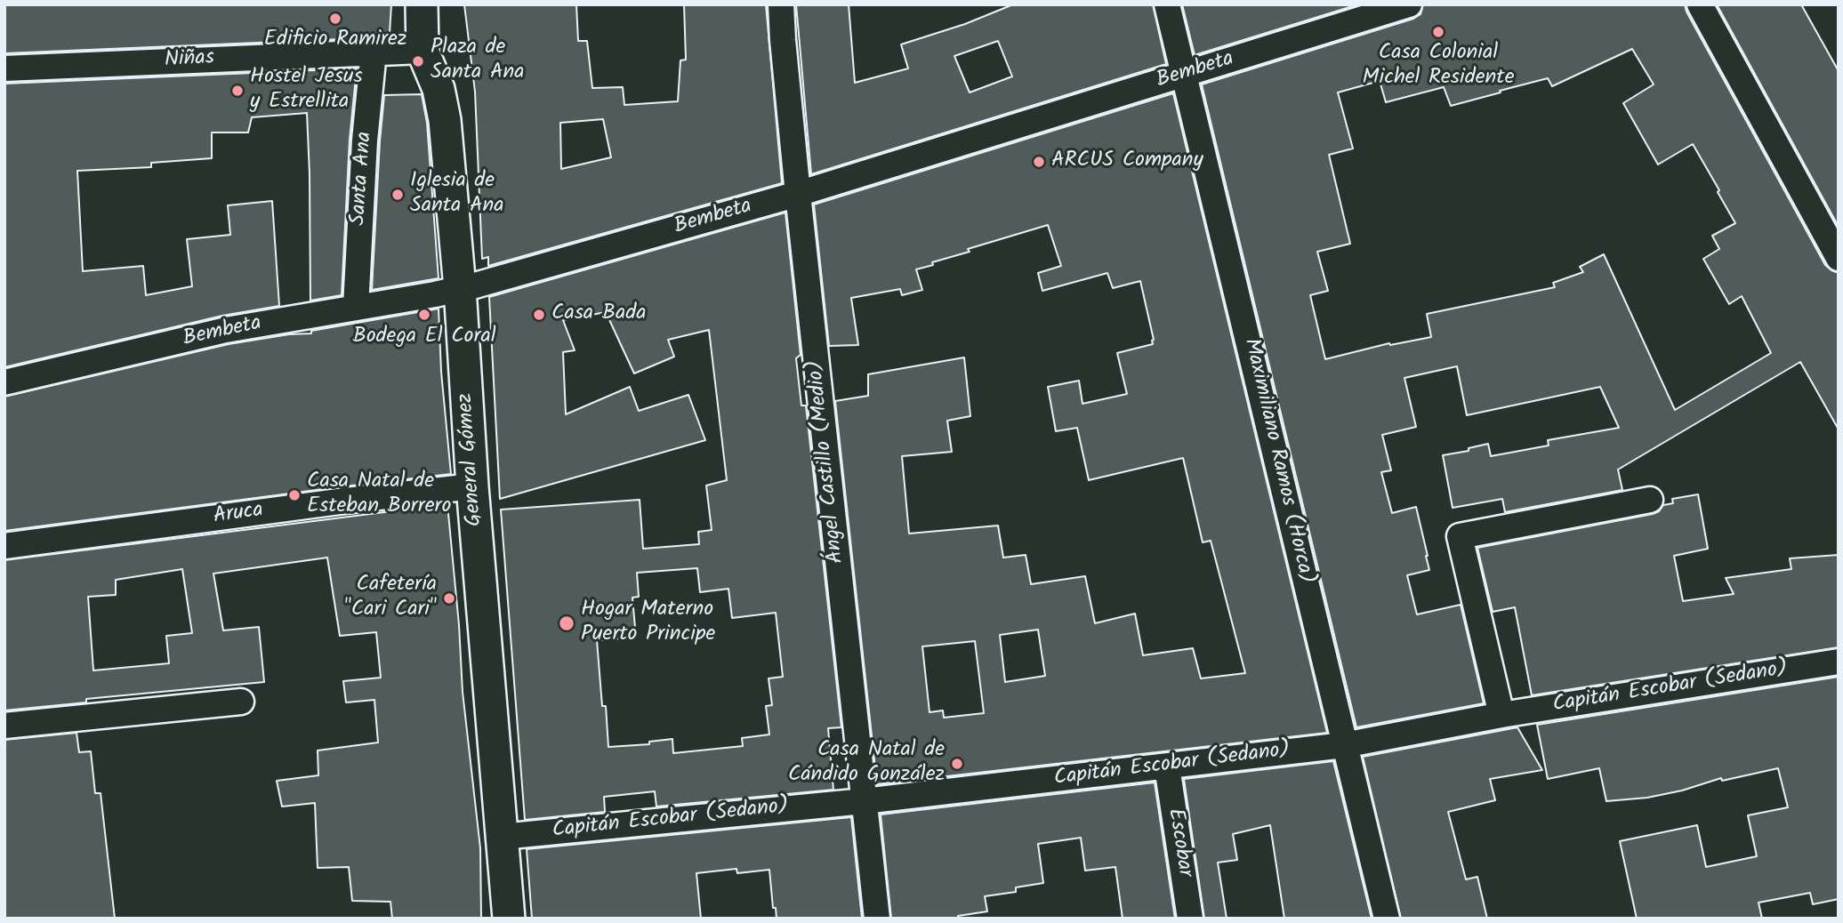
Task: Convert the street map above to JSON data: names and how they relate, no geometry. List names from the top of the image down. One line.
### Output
{"streets":{"main road":["General Gómez"],"street":["Niñas","Bembeta","Santa Ana","Ángel Castillo (Medio)","Maximiliano Ramos (Horca)","Aruca","Capitán Escobar (Sedano)","Escobar"]},"crossings":[["Niñas","Santa Ana"],["Bembeta","Santa Ana"],["Bembeta","General Gómez"],["Bembeta","Ángel Castillo (Medio)"],["Bembeta","Maximiliano Ramos (Horca)"],["General Gómez","Aruca"],["General Gómez","Capitán Escobar (Sedano)"],["Ángel Castillo (Medio)","Capitán Escobar (Sedano)"],["Maximiliano Ramos (Horca)","Capitán Escobar (Sedano)"],["Capitán Escobar (Sedano)","Escobar"]],"places":["Edificio Ramirez","Casa Colonial Michel Residente","Plaza de Santa Ana","Hostel Jesus y Estrellita","ARCUS Company","Iglesia de Santa Ana","Bodega El Coral","Casa Bada","Casa Natal de Esteban Borrero","Cafetería \"Cari Cari\"","Hogar Materno Puerto Principe","Casa Natal de Cándido González"]}
